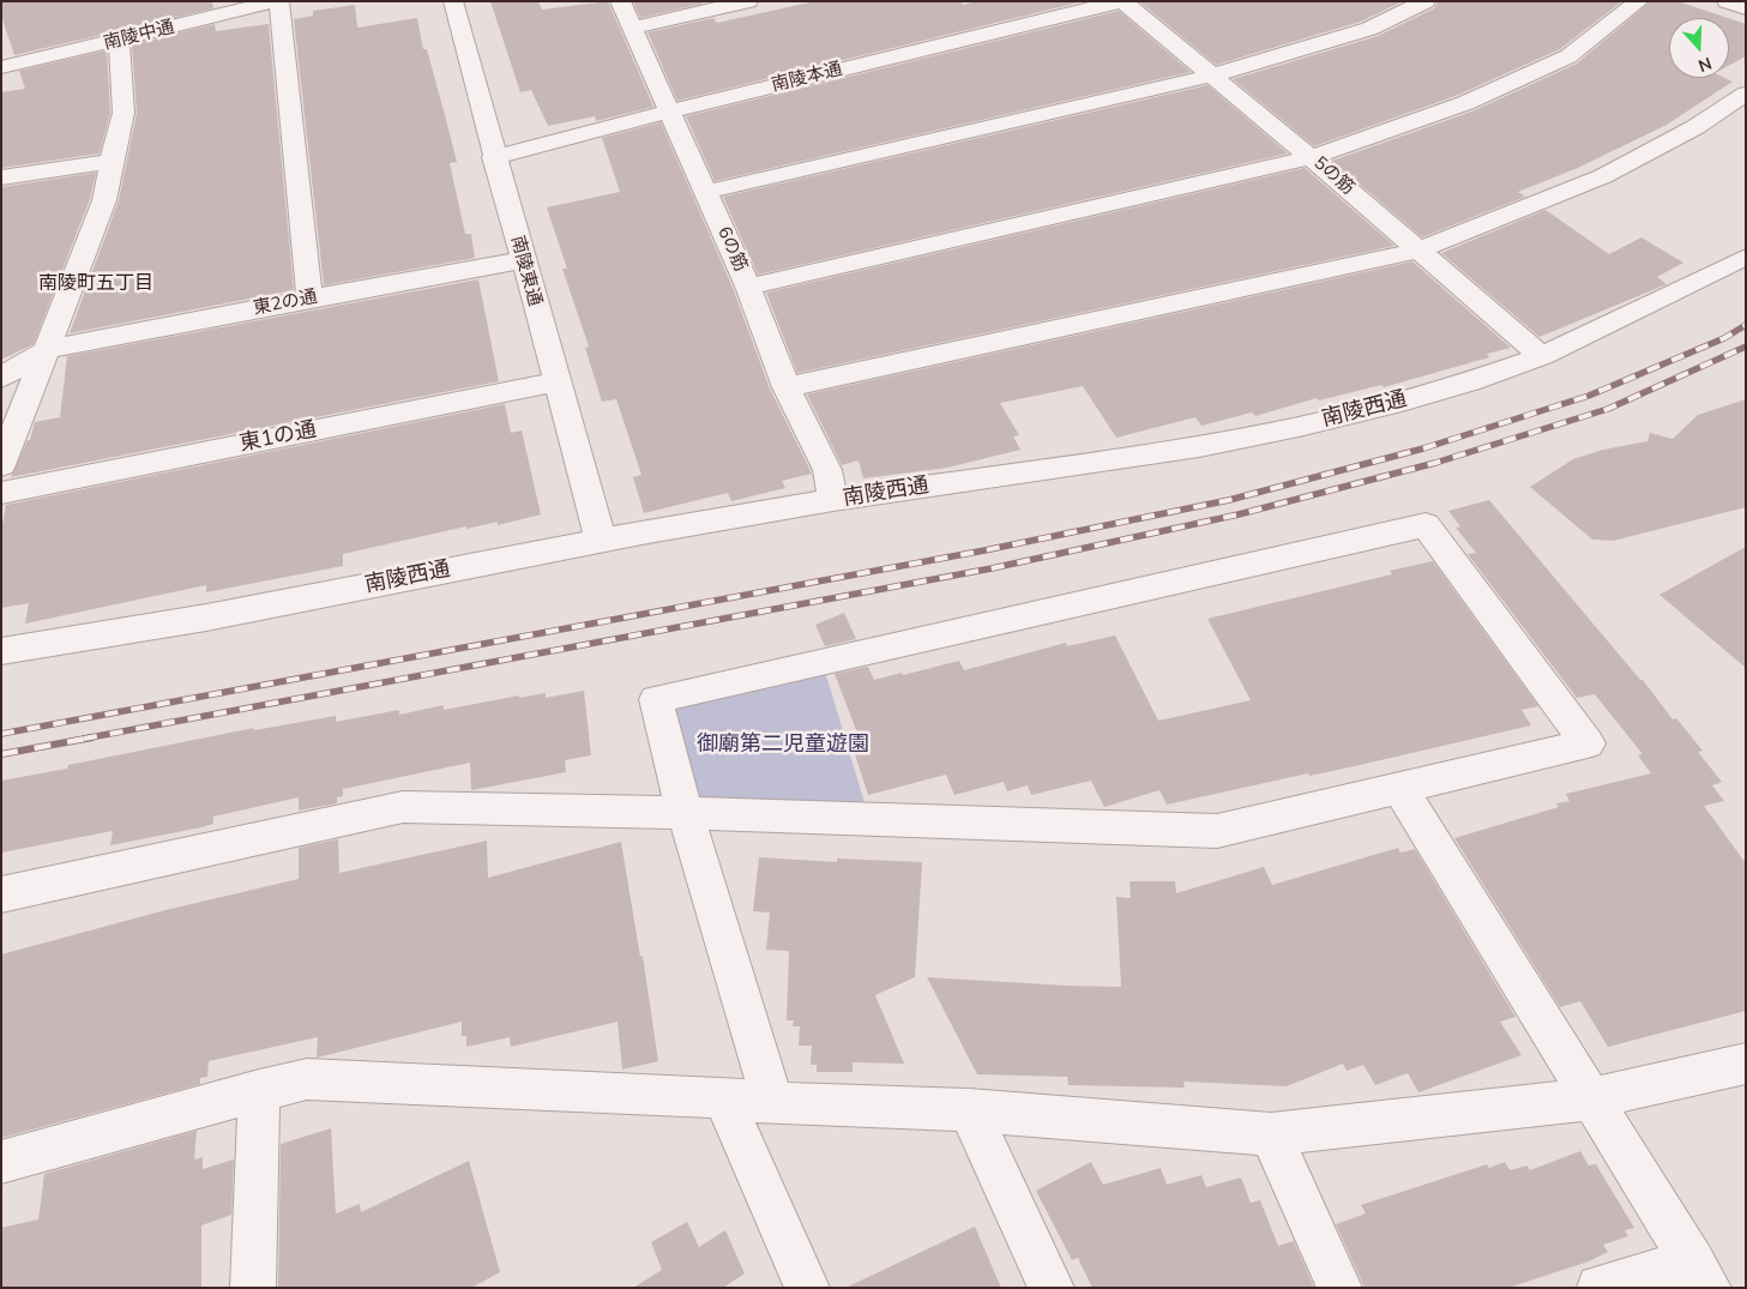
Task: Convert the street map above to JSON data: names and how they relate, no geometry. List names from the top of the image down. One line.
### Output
{"streets":{"street":["南陵中通","南陵本通","5の筋","6の筋","南陵東通","東2の通","南陵西通","東1の通"]},"crossings":[["南陵本通","5の筋"],["南陵本通","6の筋"],["南陵本通","南陵東通"],["5の筋","南陵西通"],["6の筋","南陵西通"],["南陵東通","東2の通"],["南陵東通","南陵西通"],["南陵東通","東1の通"]],"districts":["南陵町五丁目"],"parks":["御廟第二児童遊園"],"north":"bottom"}
